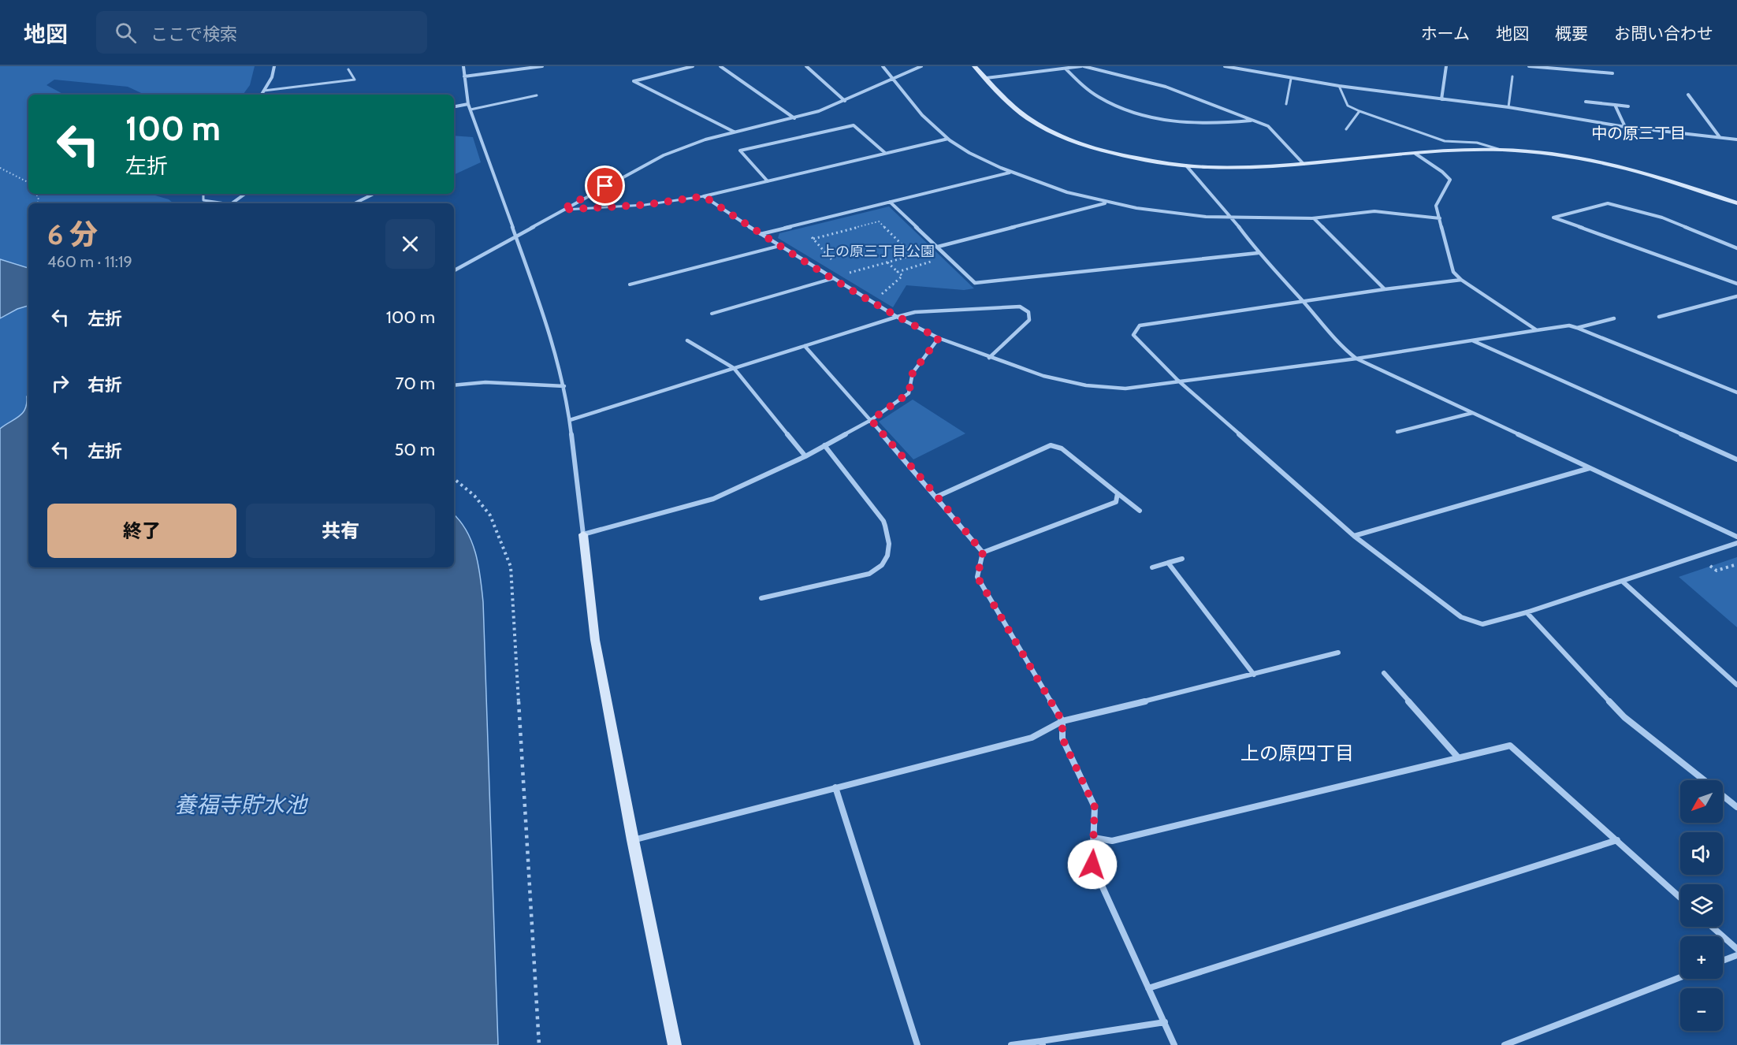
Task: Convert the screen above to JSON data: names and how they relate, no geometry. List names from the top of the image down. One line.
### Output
{"districts":["中の原三丁目","上の原四丁目"],"water":["養福寺貯水池"],"parks":["上の原三丁目公園"],"north":"bottom left","page":{"header":"地図","search":"ここで検索","nav":["ホーム","地図","概要","お問い合わせ"],"turn":["100 m","左折"],"heading":["6 分","460 m · 11:19"],"list":[{"name":"左折","value":"100 m"},{"name":"右折","value":"70 m"},{"name":"左折","value":"50 m"}],"buttons":["終了","共有"],"map_buttons":["+","−"]}}
